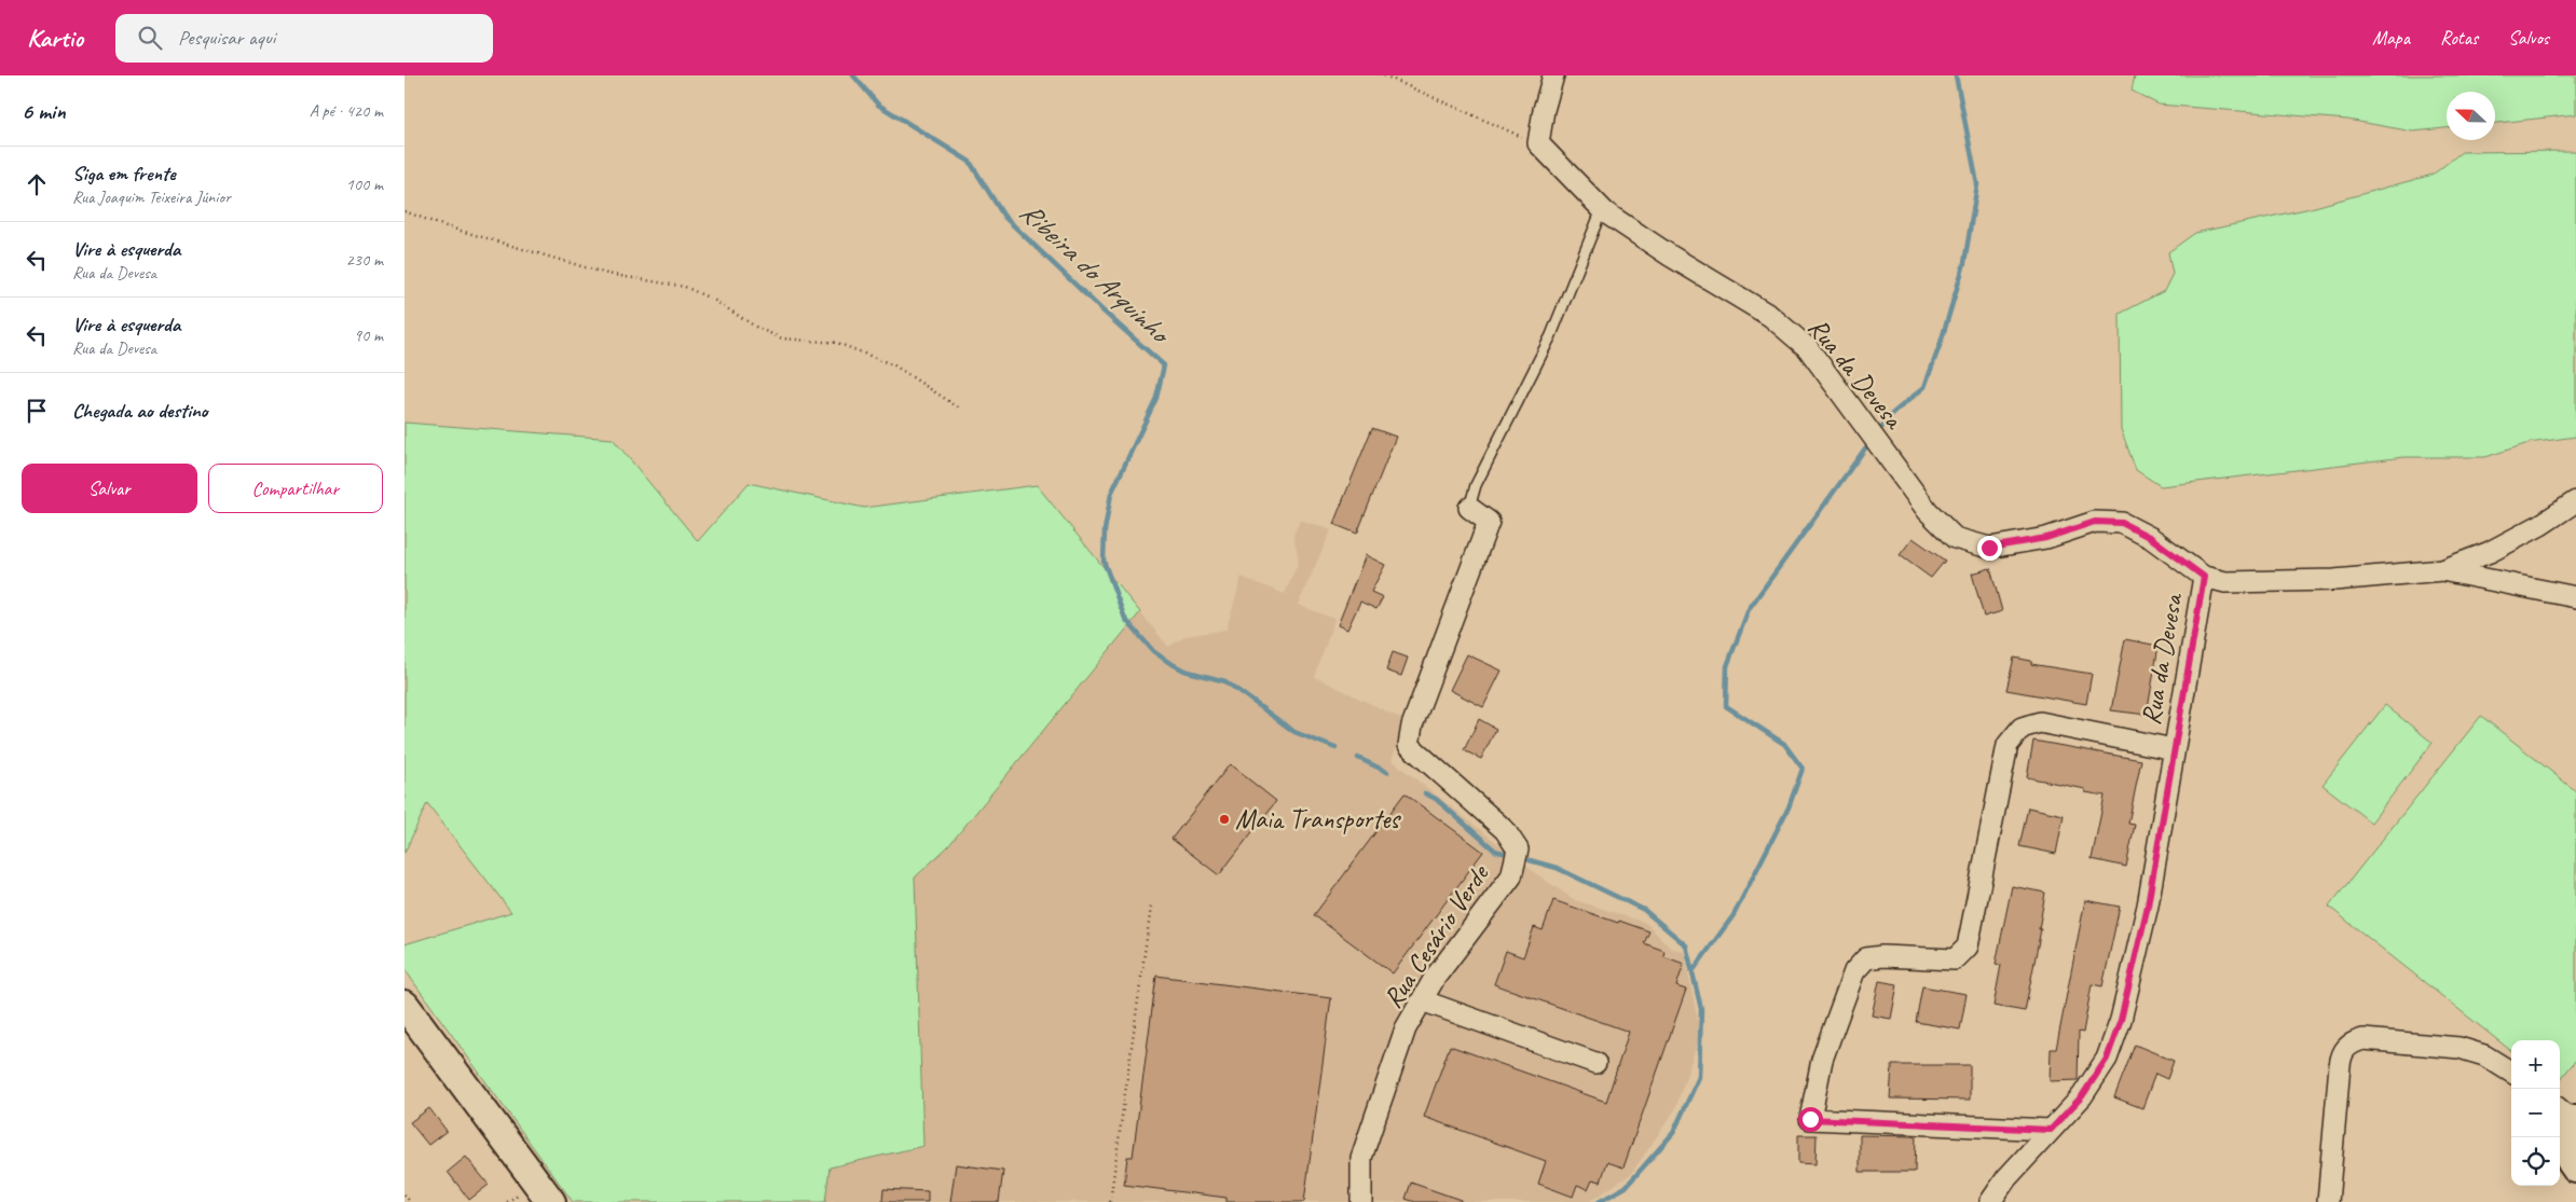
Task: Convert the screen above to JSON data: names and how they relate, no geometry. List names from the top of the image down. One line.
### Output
{"streets":{"street":["Rua da Devesa","Rua Cesário Verde"]},"water":["Ribeira do Arquinho"],"places":["Maia Transportes"],"north":"left","page":{"header":"Kartio","search":"Pesquisar aqui","nav":["Mapa","Rotas","Salvos"],"heading":["6 min","A pé · 420 m"],"list":[["Siga em frente","Rua Joaquim Teixeira Júnior","100 m"],["Vire à esquerda","Rua da Devesa","230 m"],["Vire à esquerda","Rua da Devesa","90 m"],"Chegada ao destino"],"buttons":["Salvar","Compartilhar"],"map_buttons":["+","−"]}}
